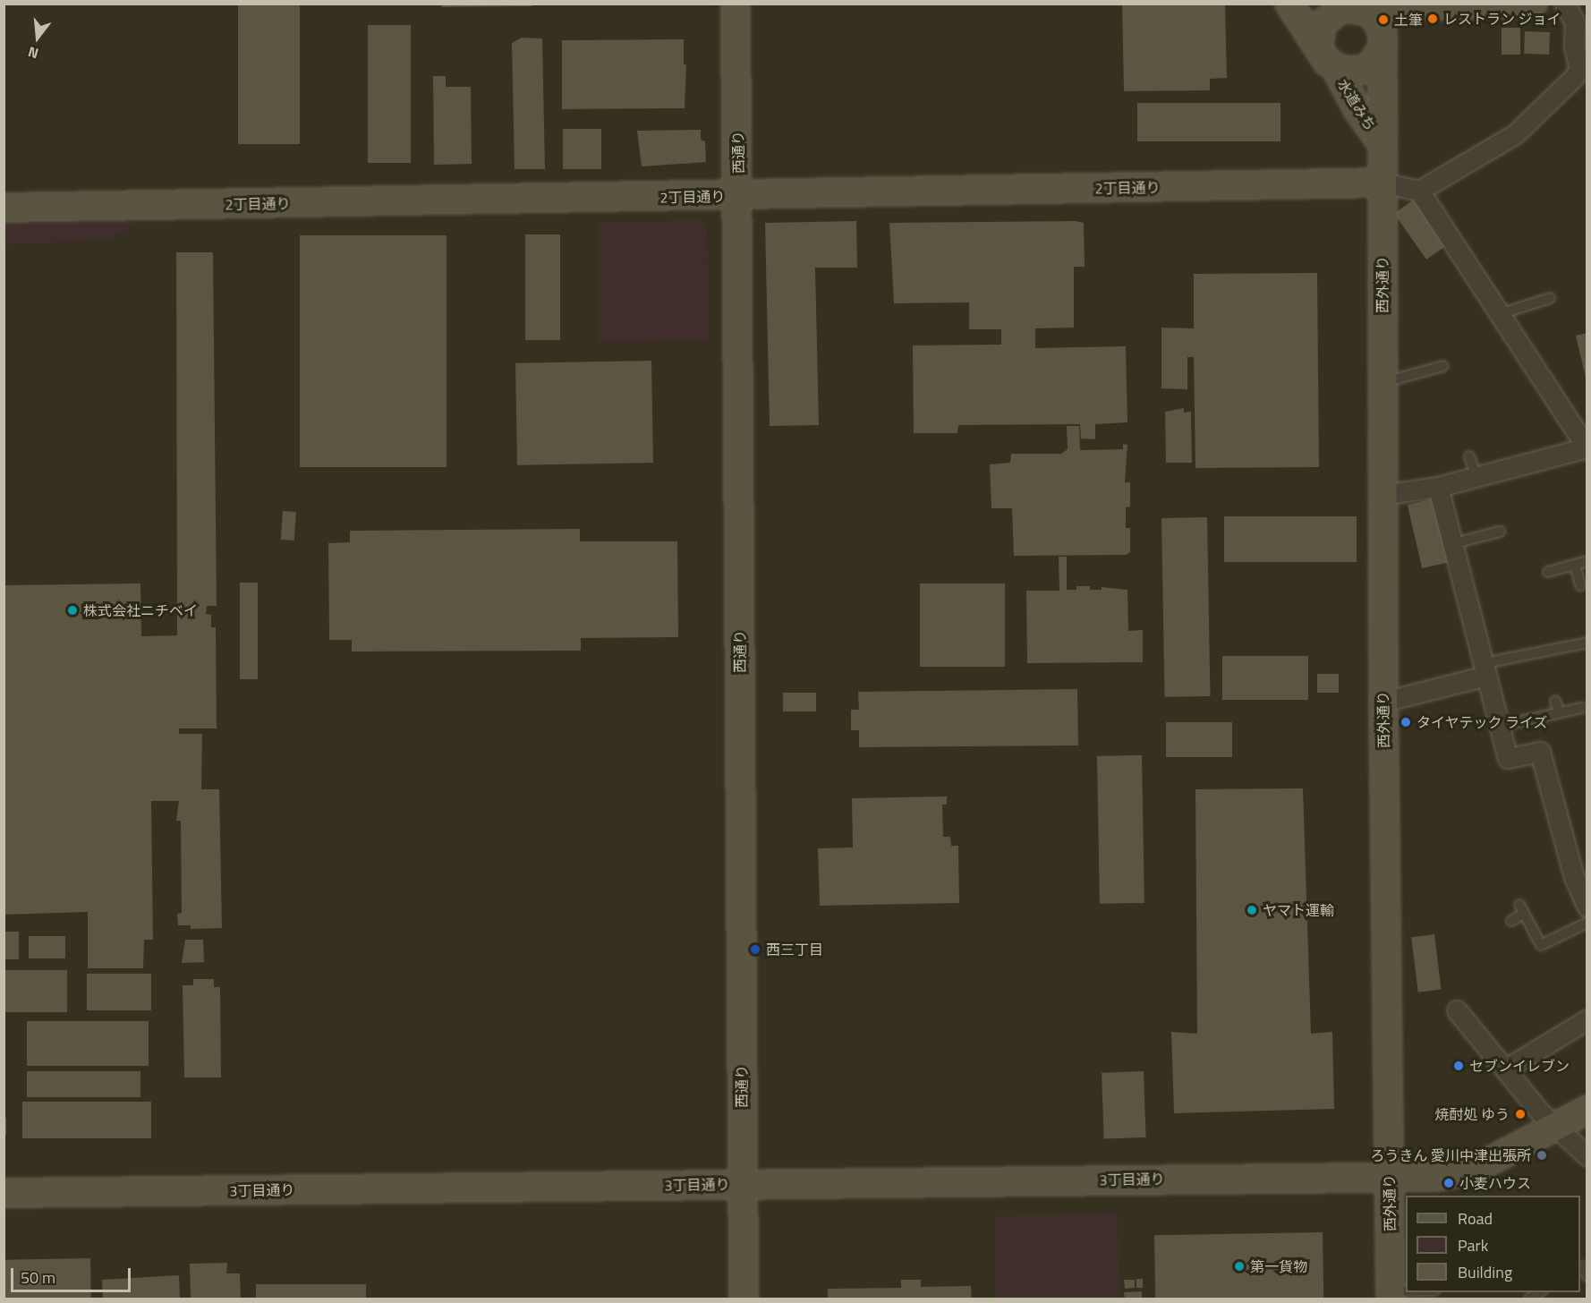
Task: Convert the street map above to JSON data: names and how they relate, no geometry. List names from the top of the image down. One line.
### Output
{"streets":{"street":["水道みち","西通り","2丁目通り","西外通り","3丁目通り"]},"crossings":[["水道みち","西外通り"],["西通り","2丁目通り"],["西通り","3丁目通り"],["2丁目通り","西外通り"],["西外通り","3丁目通り"]],"places":["レストラン ジョイ","土筆","株式会社ニチベイ","タイヤテック ライズ","ヤマト運輸","西三丁目","セブンイレブン","焼酎処 ゆう","ろうきん 愛川中津出張所","小麦ハウス","第一貨物"],"legend":["Road","Park","Building"],"scale_bar":"50 m","north":"bottom"}
